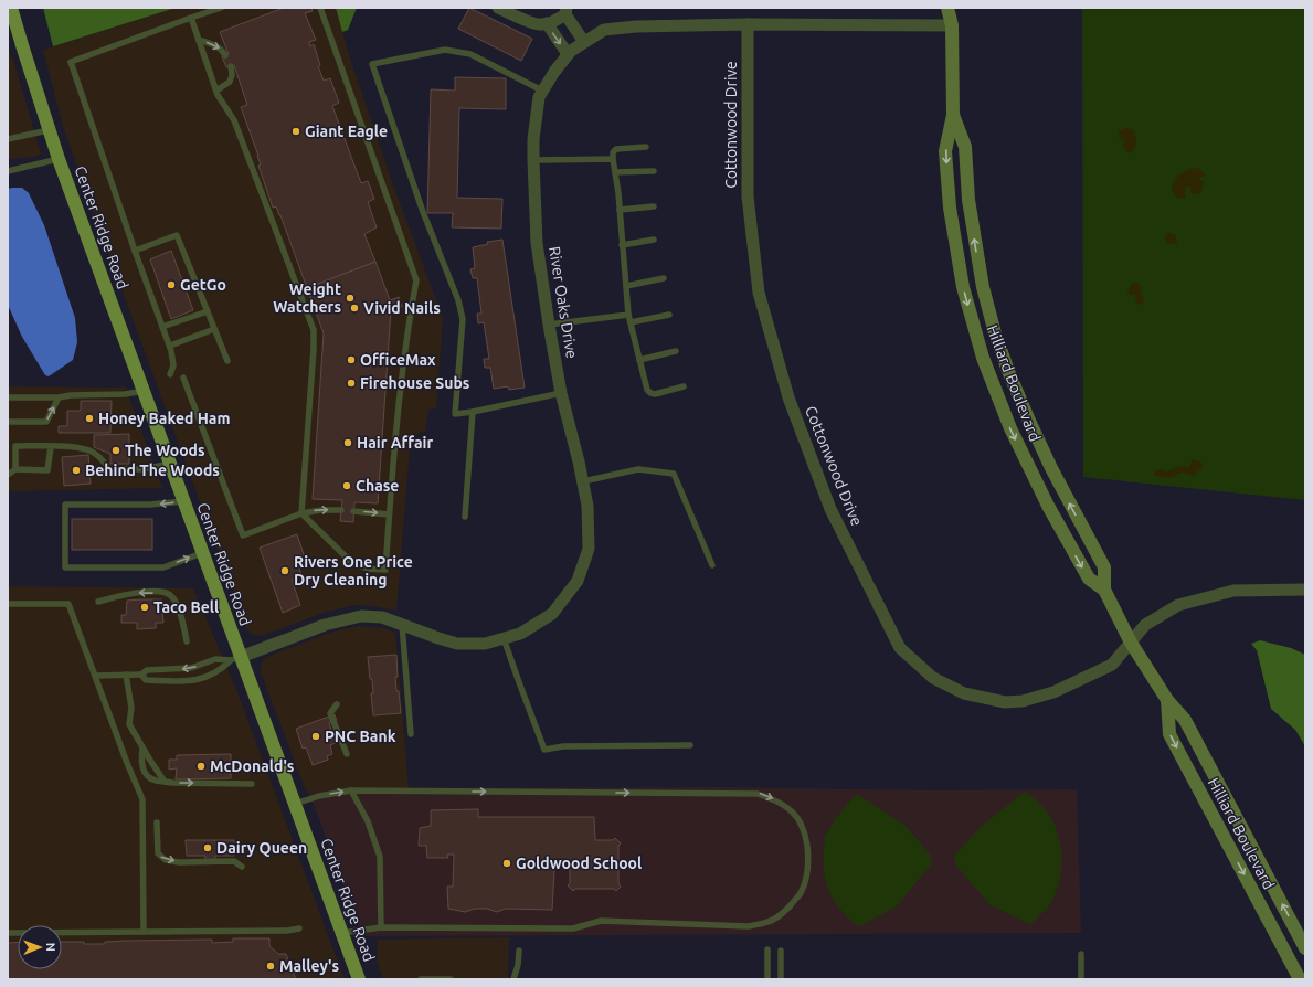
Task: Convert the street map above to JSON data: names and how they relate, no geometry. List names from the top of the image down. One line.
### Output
{"streets":{"main road":["Center Ridge Road","Hilliard Boulevard"],"street":["Cottonwood Drive","River Oaks Drive"]},"crossings":[["Cottonwood Drive","River Oaks Drive"],["Cottonwood Drive","Hilliard Boulevard"],["Center Ridge Road","River Oaks Drive"],["River Oaks Drive","Hilliard Boulevard"]],"places":["Giant Eagle","GetGo","Weight Watchers","Vivid Nails","OfficeMax","Firehouse Subs","Honey Baked Ham","Hair Affair","The Woods","Behind The Woods","Chase","Rivers One Price Dry Cleaning","Taco Bell","PNC Bank","McDonald's","Dairy Queen","Goldwood School","Malley's"],"north":"right"}
